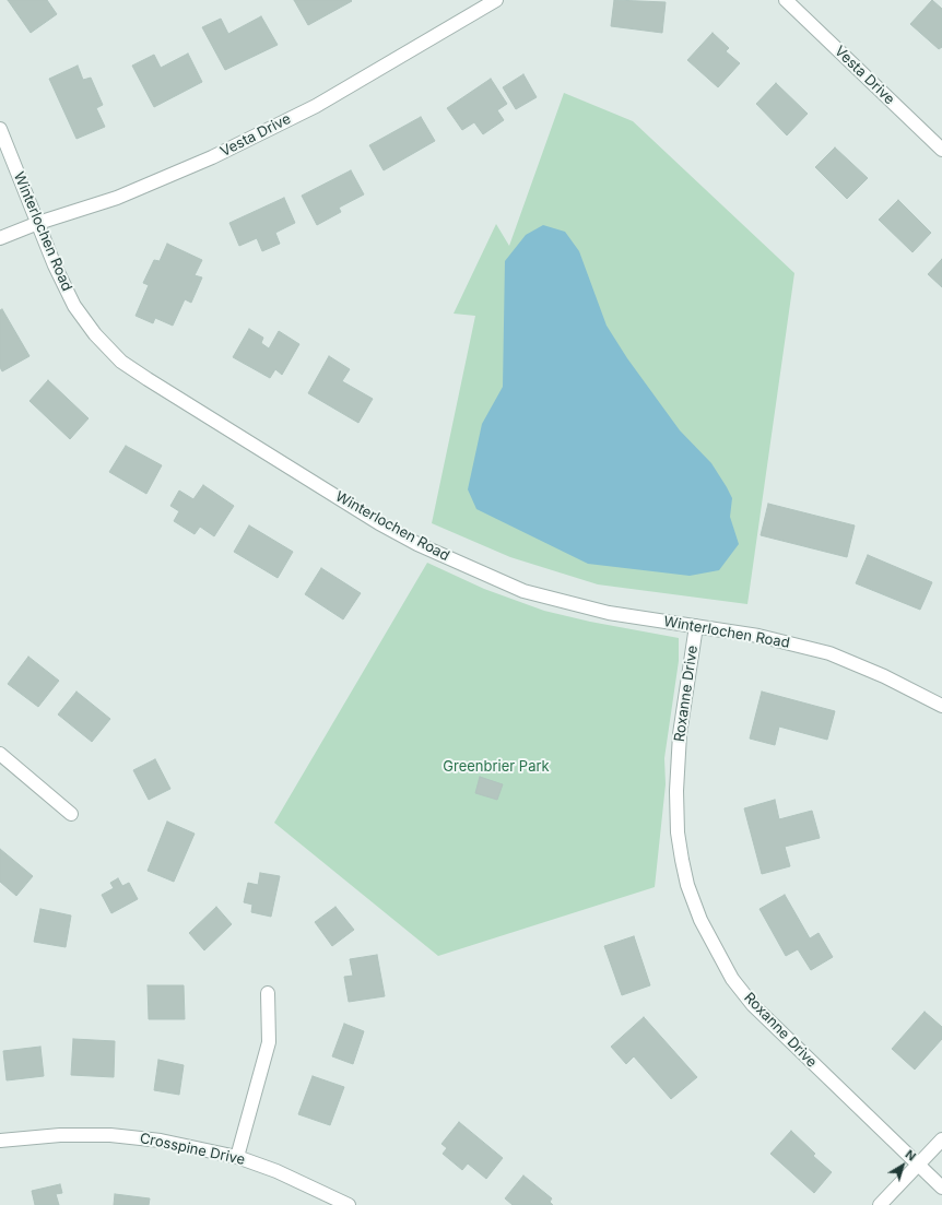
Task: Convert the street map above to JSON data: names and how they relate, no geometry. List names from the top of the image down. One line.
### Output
{"streets":{"street":["Vesta Drive","Winterlochen Road","Roxanne Drive","Crosspine Drive"]},"crossings":[["Vesta Drive","Winterlochen Road"],["Winterlochen Road","Roxanne Drive"]],"parks":["Greenbrier Park"],"north":"top right"}
